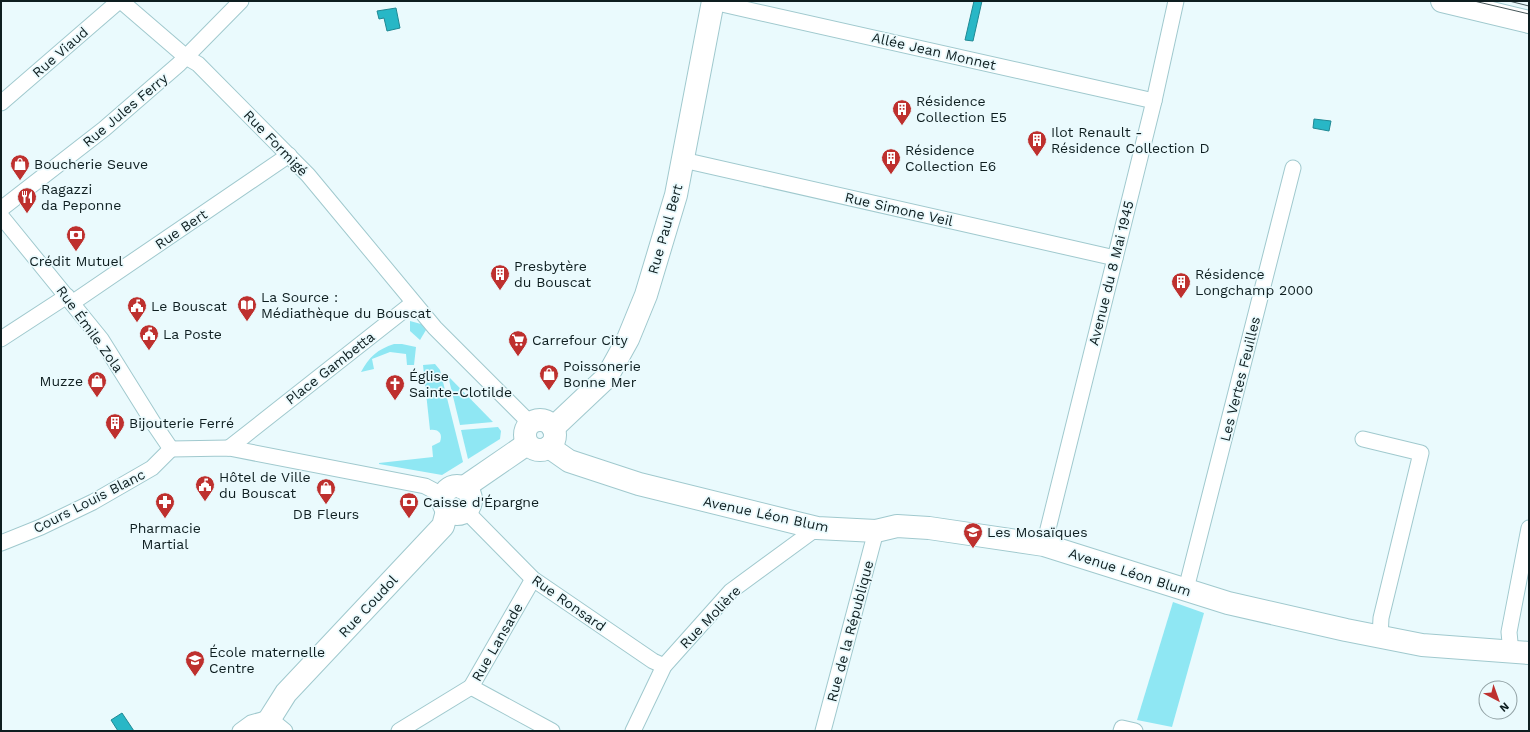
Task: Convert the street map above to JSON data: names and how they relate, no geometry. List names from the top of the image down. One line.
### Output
{"streets":{"street":["Allée Jean Monnet","Rue Viaud","Rue Jules Ferry","Rue Formigé","Rue Simone Veil","Rue Bert","Rue Paul Bert","Avenue du 8 Mai 1945","Rue Émile Zola","Place Gambetta","Les Vertes Feuilles","Cours Louis Blanc","Avenue Léon Blum","Rue Ronsard","Rue Coudol","Rue Molière","Rue de la République","Rue Lansade"]},"crossings":[["Allée Jean Monnet","Rue Paul Bert"],["Allée Jean Monnet","Avenue du 8 Mai 1945"],["Rue Viaud","Rue Formigé"],["Rue Jules Ferry","Rue Formigé"],["Rue Formigé","Rue Bert"],["Rue Formigé","Place Gambetta"],["Rue Simone Veil","Rue Paul Bert"],["Rue Simone Veil","Avenue du 8 Mai 1945"],["Rue Bert","Rue Émile Zola"],["Rue Paul Bert","Avenue Léon Blum"],["Avenue du 8 Mai 1945","Avenue Léon Blum"],["Rue Émile Zola","Cours Louis Blanc"],["Les Vertes Feuilles","Avenue Léon Blum"],["Avenue Léon Blum","Rue Molière"],["Avenue Léon Blum","Rue de la République"],["Rue Ronsard","Rue Coudol"],["Rue Ronsard","Rue Molière"],["Rue Ronsard","Rue Lansade"]],"places":{"building":["Résidence Collection E5","Ilot Renault - Résidence Collection D","Résidence Collection E6","Presbytère du Bouscat","Résidence Longchamp 2000","Bijouterie Ferré"],"shop":["Boucherie Seuve","Poissonerie Bonne Mer","Muzze","DB Fleurs"],"restaurant":["Ragazzi da Peponne"],"bank":["Crédit Mutuel","Caisse d'Épargne"],"library":["La Source : Médiathèque du Bouscat"],"public building":["Le Bouscat","La Poste","Hôtel de Ville du Bouscat"],"supermarket":["Carrefour City"],"church":["Église Sainte-Clotilde"],"pharmacy":["Pharmacie Martial"],"school or university":["Les Mosaïques","École maternelle Centre"]},"north":"bottom right"}
